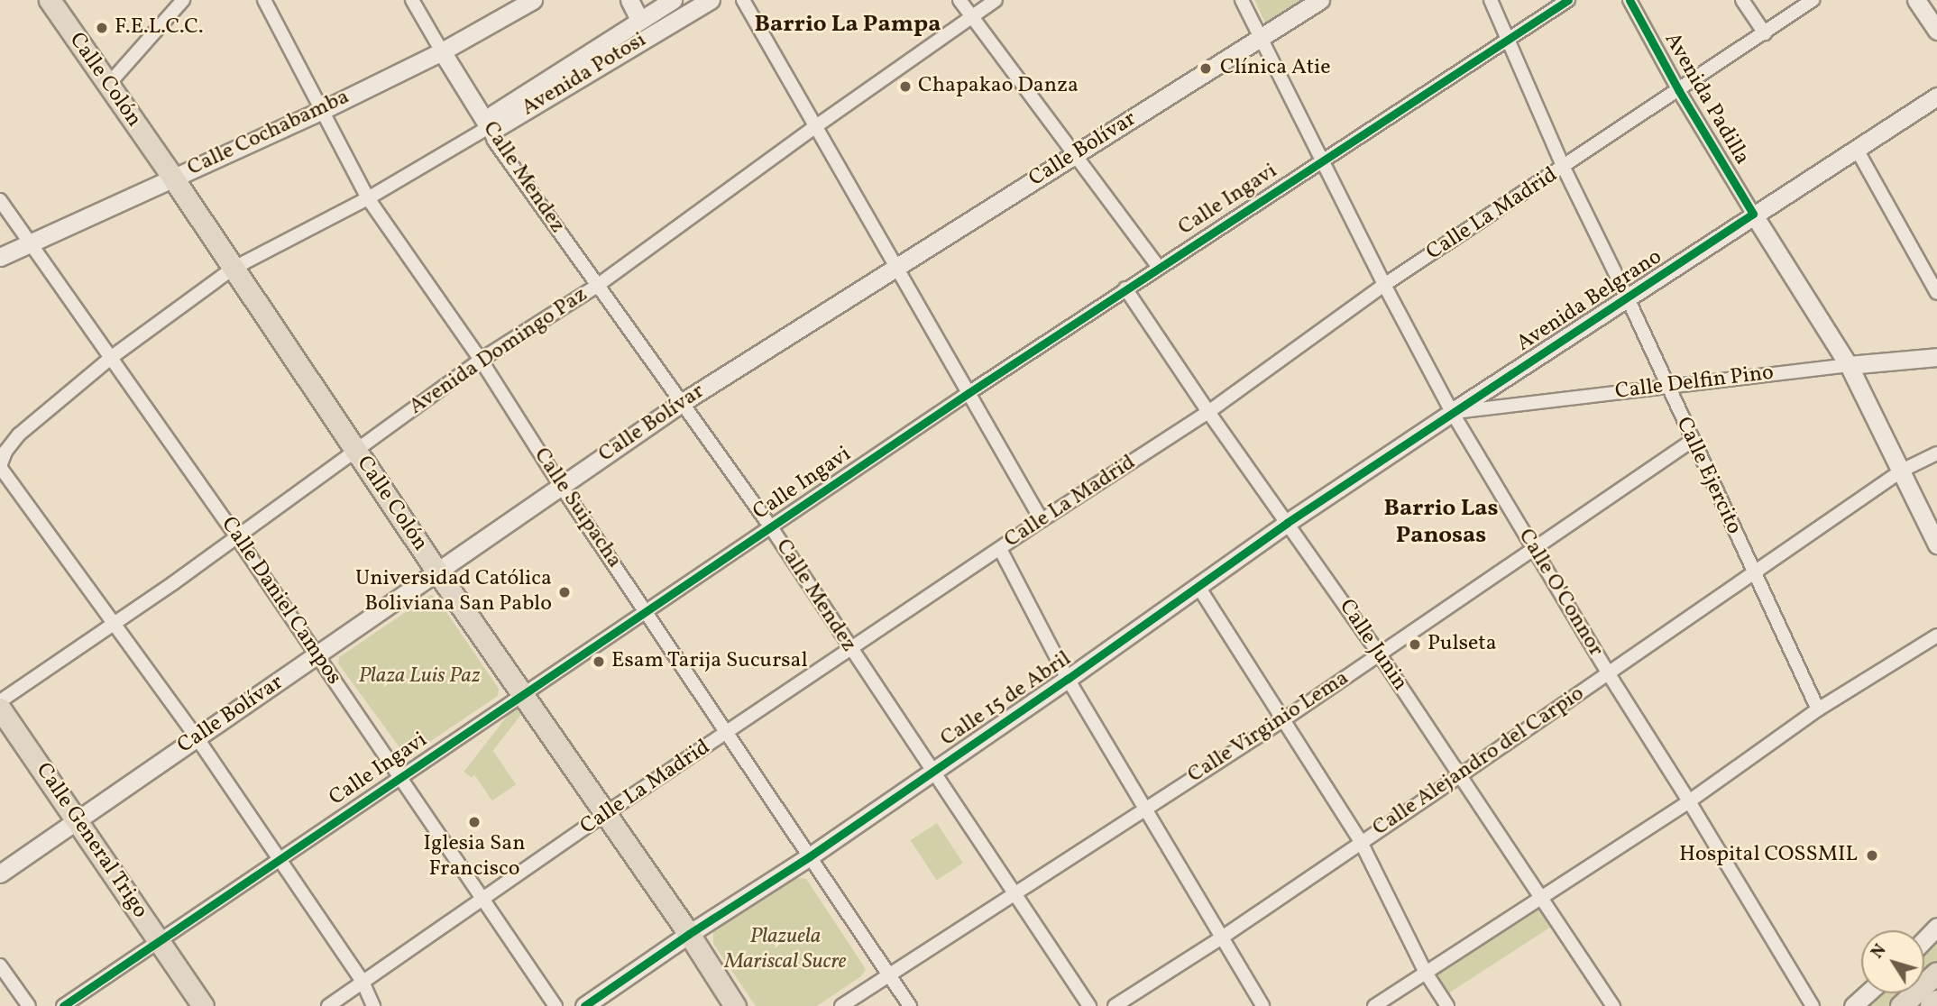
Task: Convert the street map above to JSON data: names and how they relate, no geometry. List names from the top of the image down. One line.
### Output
{"streets":{"main road":["Calle Colón","Calle General Trigo"],"street":["Avenida Potosi","Avenida Padilla","Calle Cochabamba","Calle Bolívar","Calle Mendez","Calle Ingavi","Calle La Madrid","Avenida Belgrano","Avenida Domingo Paz","Calle Delfin Pino","Calle Ejercito","Calle Suipacha","Calle O'Connor","Calle Daniel Campos","Calle Junin","Calle 15 de Abril","Calle Virginio Lema","Calle Alejandro del Carpio"]},"crossings":[["Avenida Potosi","Calle Mendez"],["Calle Colón","Calle Cochabamba"],["Calle Colón","Calle Bolívar"],["Calle Colón","Calle Ingavi"],["Calle Colón","Calle La Madrid"],["Calle Colón","Avenida Domingo Paz"],["Calle Colón","Calle 15 de Abril"],["Avenida Padilla","Calle La Madrid"],["Avenida Padilla","Avenida Belgrano"],["Avenida Padilla","Calle Delfin Pino"],["Avenida Padilla","Calle Alejandro del Carpio"],["Calle Cochabamba","Calle Mendez"],["Calle Cochabamba","Calle Suipacha"],["Calle Cochabamba","Calle Daniel Campos"],["Calle Bolívar","Calle Mendez"],["Calle Bolívar","Calle Suipacha"],["Calle Bolívar","Calle O'Connor"],["Calle Bolívar","Calle Daniel Campos"],["Calle Bolívar","Calle General Trigo"],["Calle Mendez","Calle Ingavi"],["Calle Mendez","Calle La Madrid"],["Calle Mendez","Avenida Domingo Paz"],["Calle Mendez","Calle 15 de Abril"],["Calle Mendez","Calle Virginio Lema"],["Calle Ingavi","Calle Ejercito"],["Calle Ingavi","Calle Suipacha"],["Calle Ingavi","Calle O'Connor"],["Calle Ingavi","Calle Daniel Campos"],["Calle Ingavi","Calle Junin"],["Calle Ingavi","Calle General Trigo"],["Calle La Madrid","Calle Ejercito"],["Calle La Madrid","Calle Suipacha"],["Calle La Madrid","Calle O'Connor"],["Calle La Madrid","Calle Daniel Campos"],["Calle La Madrid","Calle Junin"],["Avenida Belgrano","Calle Delfin Pino"],["Avenida Belgrano","Calle Ejercito"],["Avenida Belgrano","Calle O'Connor"],["Avenida Belgrano","Calle 15 de Abril"],["Avenida Domingo Paz","Calle Suipacha"],["Avenida Domingo Paz","Calle Daniel Campos"],["Calle Delfin Pino","Calle Ejercito"],["Calle Delfin Pino","Calle O'Connor"],["Calle Delfin Pino","Calle 15 de Abril"],["Calle Ejercito","Calle Virginio Lema"],["Calle Ejercito","Calle Alejandro del Carpio"],["Calle Suipacha","Calle 15 de Abril"],["Calle Suipacha","Calle Virginio Lema"],["Calle O'Connor","Calle 15 de Abril"],["Calle O'Connor","Calle Virginio Lema"],["Calle O'Connor","Calle Alejandro del Carpio"],["Calle Junin","Calle 15 de Abril"],["Calle Junin","Calle Virginio Lema"],["Calle Junin","Calle Alejandro del Carpio"]],"districts":["Barrio La Pampa","Barrio Las Panosas"],"parks":["Plaza Luis Paz","Plazuela Mariscal Sucre"],"places":["F.E.L.C.C.","Clínica Atie","Chapakao Danza","Universidad Católica Boliviana San Pablo","Pulseta","Esam Tarija Sucursal","Iglesia San Francisco","Hospital COSSMIL"],"north":"top left"}
